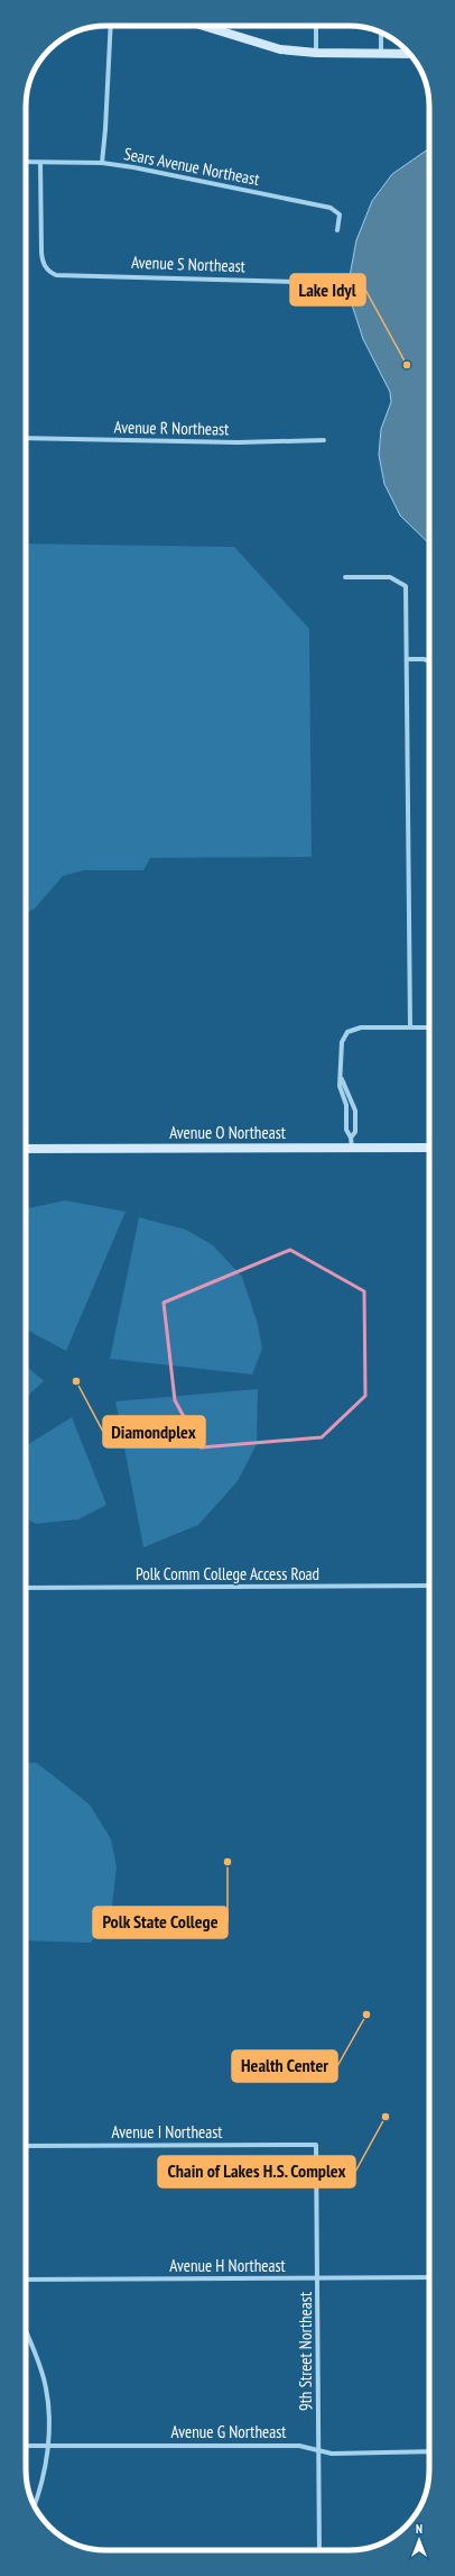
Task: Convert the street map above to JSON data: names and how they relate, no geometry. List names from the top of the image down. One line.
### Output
{"streets":{"street":["Sears Avenue Northeast","Avenue S Northeast","Avenue R Northeast","Avenue O Northeast","Polk Comm College Access Road","Avenue I Northeast","Avenue H Northeast","9th Street Northeast","Avenue G Northeast"]},"crossings":[["Sears Avenue Northeast","Avenue S Northeast"],["Avenue I Northeast","9th Street Northeast"],["Avenue H Northeast","9th Street Northeast"],["9th Street Northeast","Avenue G Northeast"]],"places":["Lake Idyl","Diamondplex","Polk State College","Health Center","Chain of Lakes H.S. Complex"],"north":"top"}
